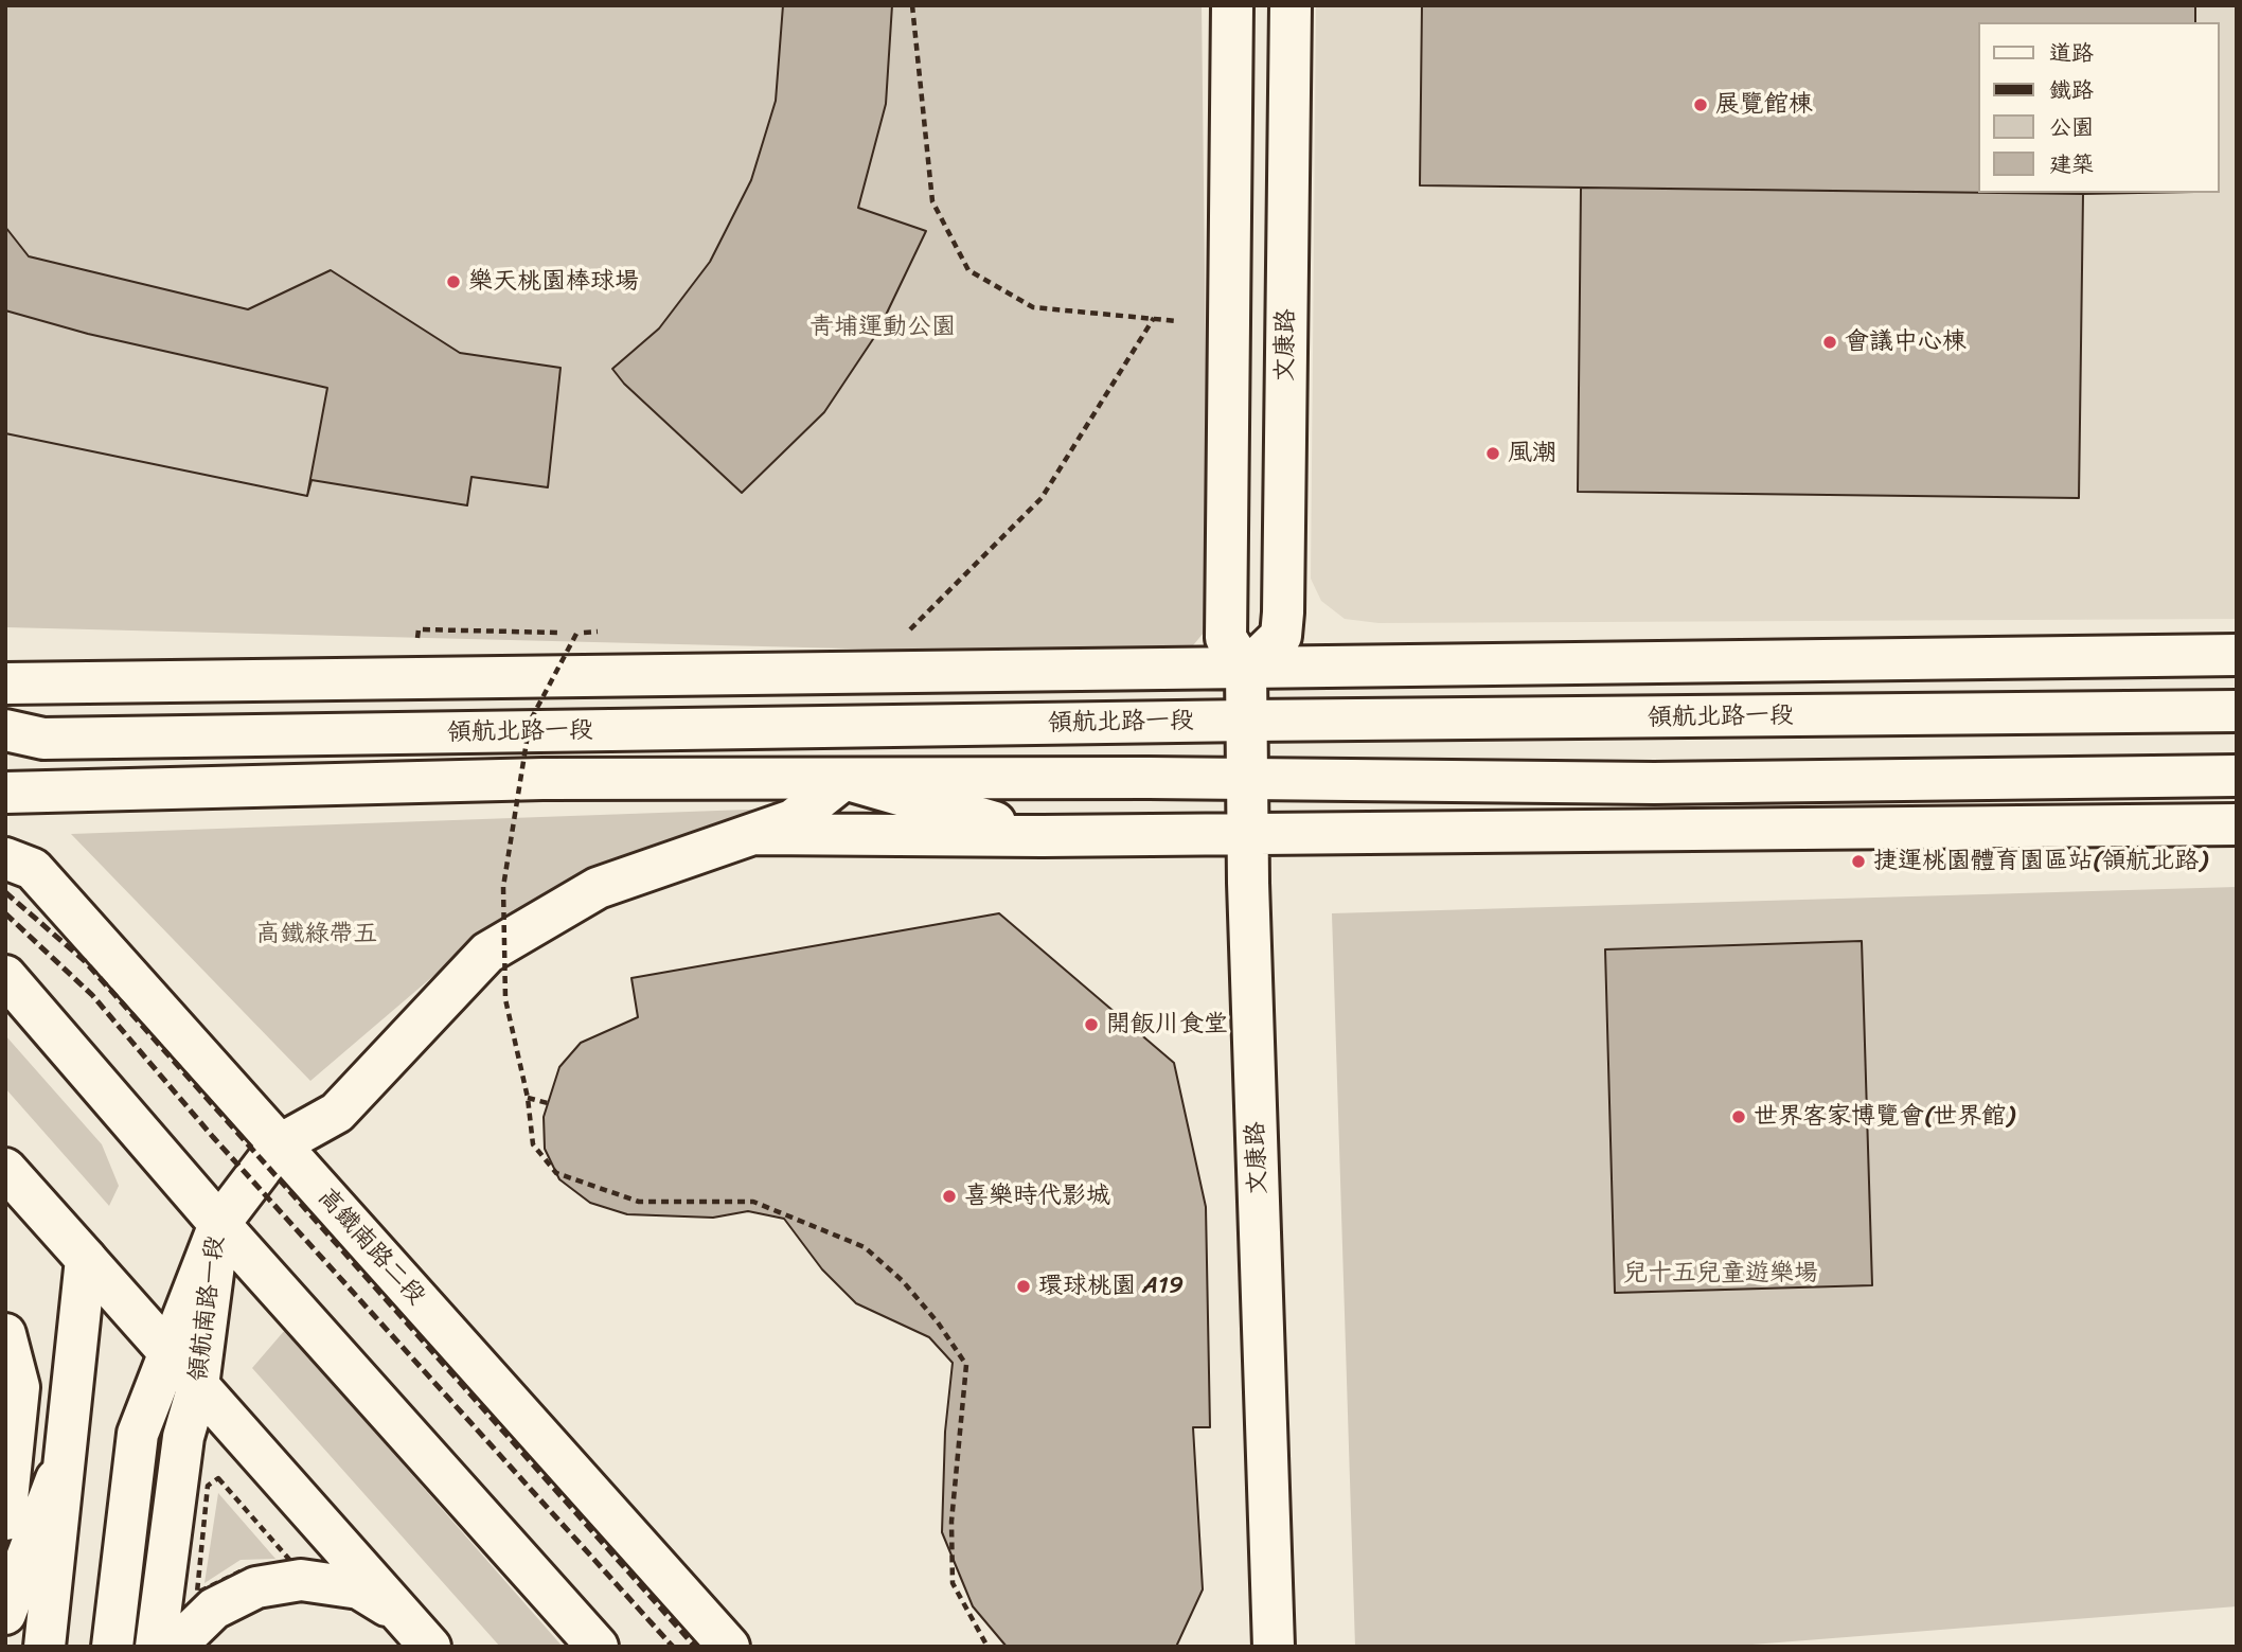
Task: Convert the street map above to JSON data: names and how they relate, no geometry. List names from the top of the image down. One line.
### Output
{"streets":{"street":["文康路","領航北路一段","高鐵南路二段","領航南路一段"]},"crossings":[["文康路","領航北路一段"]],"parks":["青埔運動公園","高鐵綠帶五","兒十五兒童遊樂場"],"places":["展覽館棟","樂天桃園棒球場","會議中心棟","風潮","捷運桃園體育園區站(領航北路)","開飯川食堂","世界客家博覽會(世界館)","喜樂時代影城","環球桃園 A19"],"legend":["道路","鐵路","公園","建築"]}
